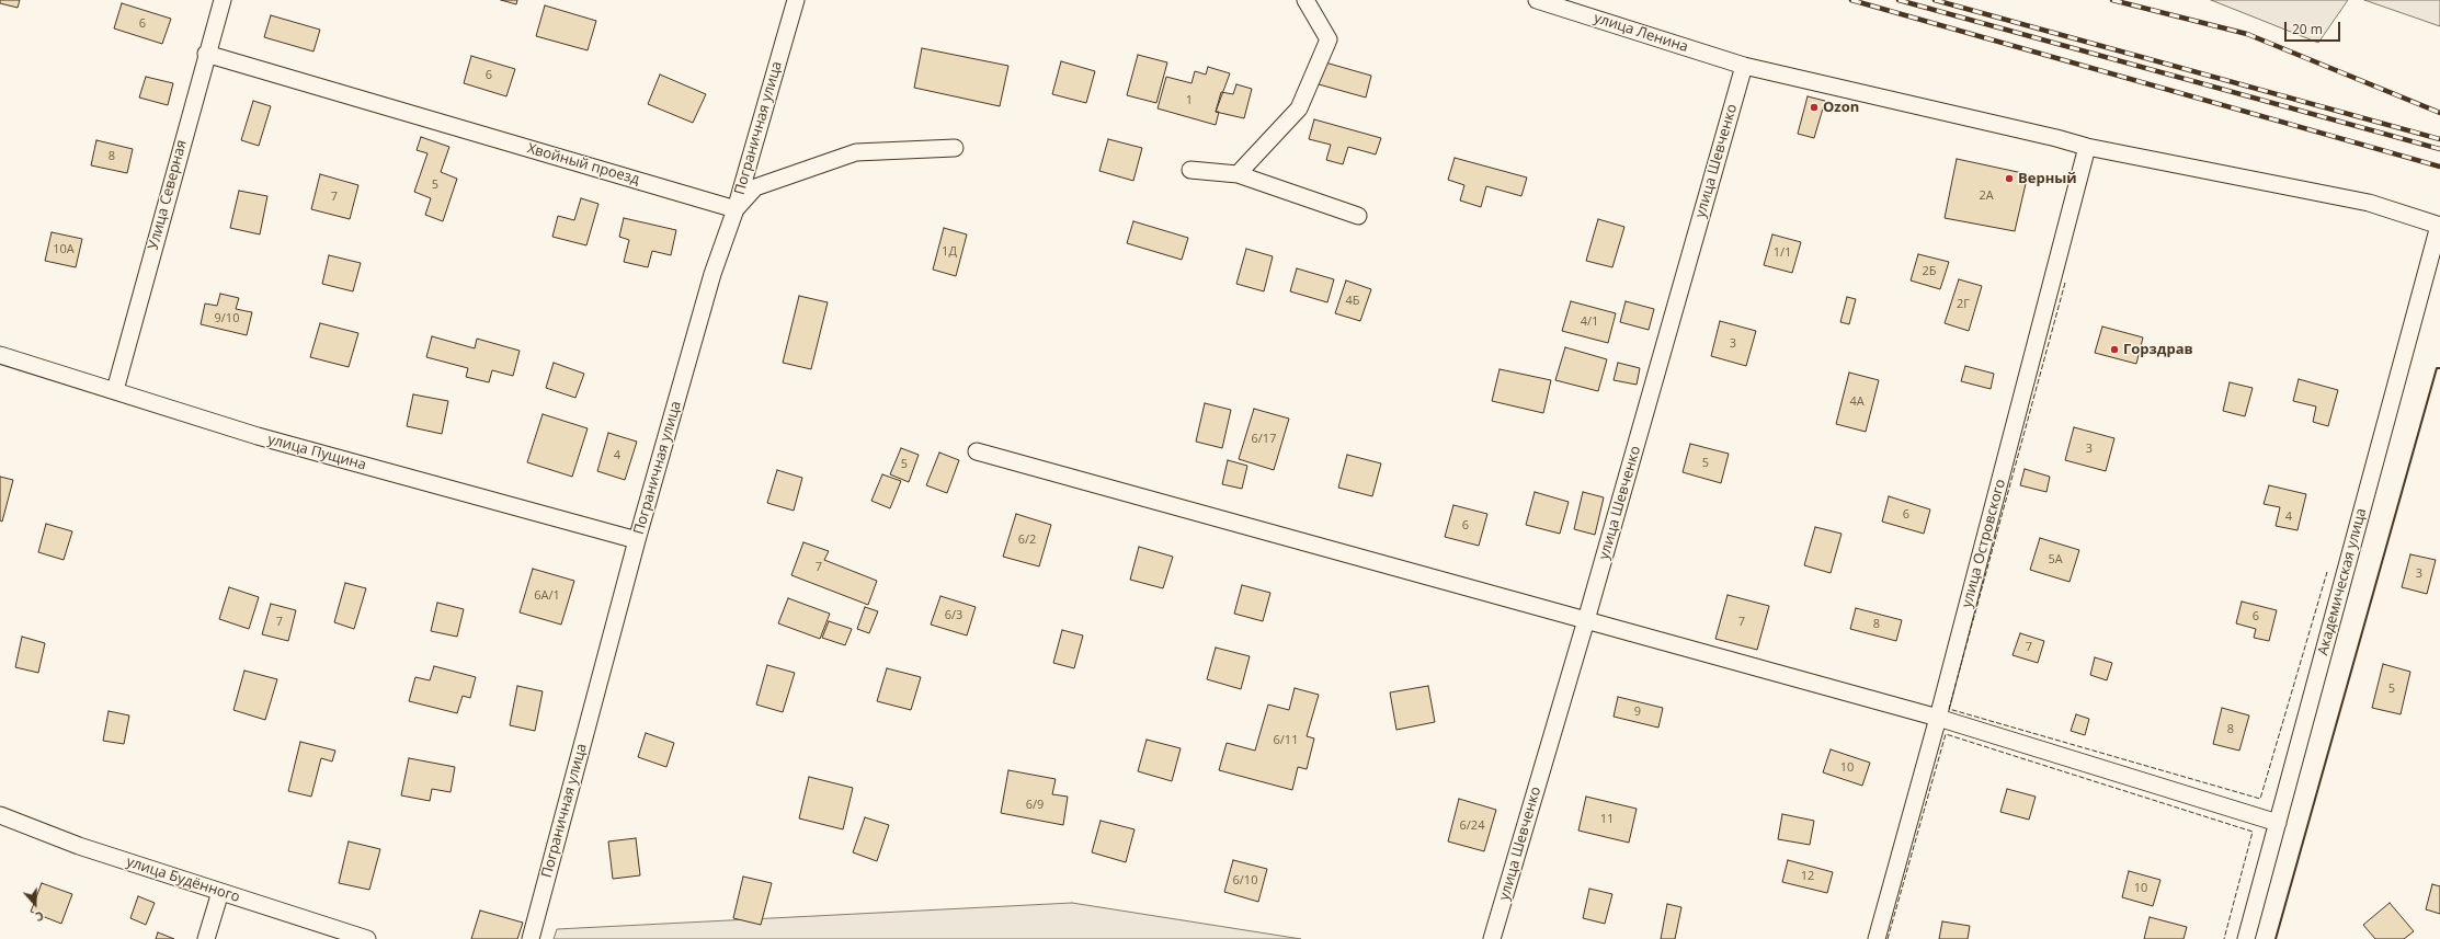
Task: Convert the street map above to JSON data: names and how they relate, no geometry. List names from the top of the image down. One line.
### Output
{"streets":{"street":["улица Ленина","Пограничная улица","улица Шевченко","Хвойный проезд","Улица Северная","улица Пущина","улица Островского","Академическая улица","улица Будённого"]},"crossings":[["улица Ленина","улица Шевченко"],["улица Ленина","улица Островского"],["улица Ленина","Академическая улица"],["Пограничная улица","Хвойный проезд"],["Пограничная улица","улица Пущина"],["Хвойный проезд","Улица Северная"],["Улица Северная","улица Пущина"]],"places":["Ozon","Верный","Горздрав"],"house_numbers":["6","6","1","8","5","2А","7","10А","1Д","1/1","2Б","4Б","2Г","9/10","4/1","3","4А","6/17","3","4","5","5","6","4","6","6/2","5А","7","3","6А/1","6/3","6","7","7","8","7","5","9","8","6/11","10","6/9","11","6/24","12","6/10","10"],"scale_bar":"20 m","north":"bottom"}
